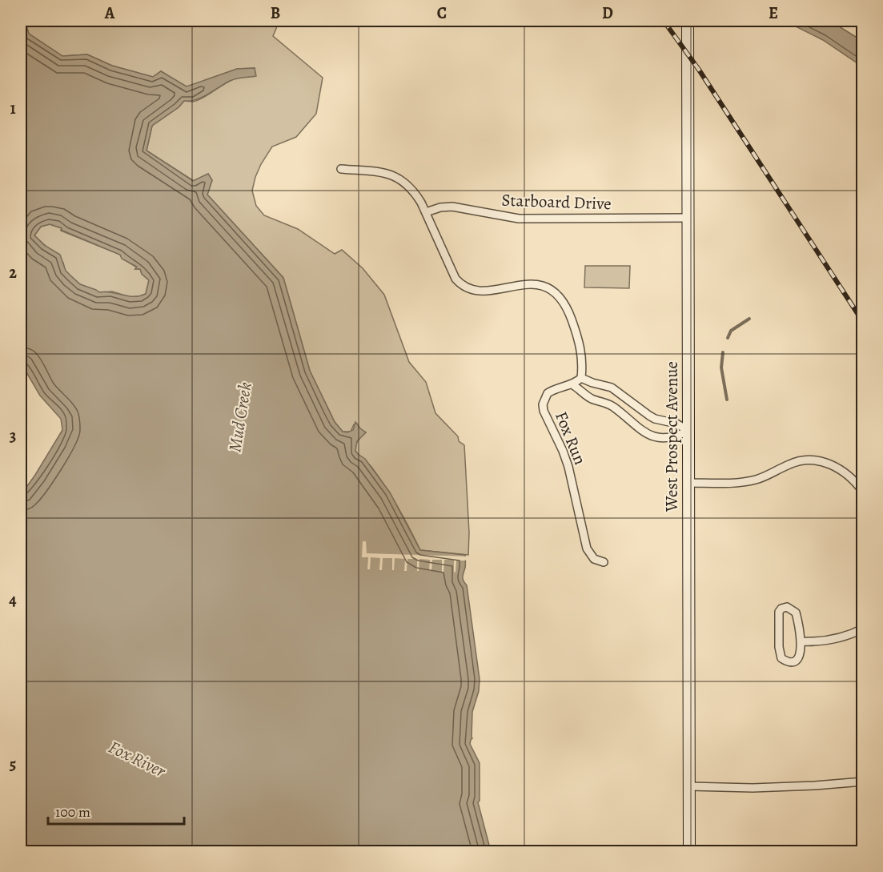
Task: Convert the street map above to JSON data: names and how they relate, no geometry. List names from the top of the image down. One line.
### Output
{"streets":{"main road":["West Prospect Avenue"],"street":["Starboard Drive","Fox Run"]},"crossings":[["Starboard Drive","West Prospect Avenue"]],"water":["Mud Creek","Fox River"],"scale_bar":"100 m","grid":{"columns":["A","B","C","D","E"],"rows":["1","2","3","4","5"]}}
